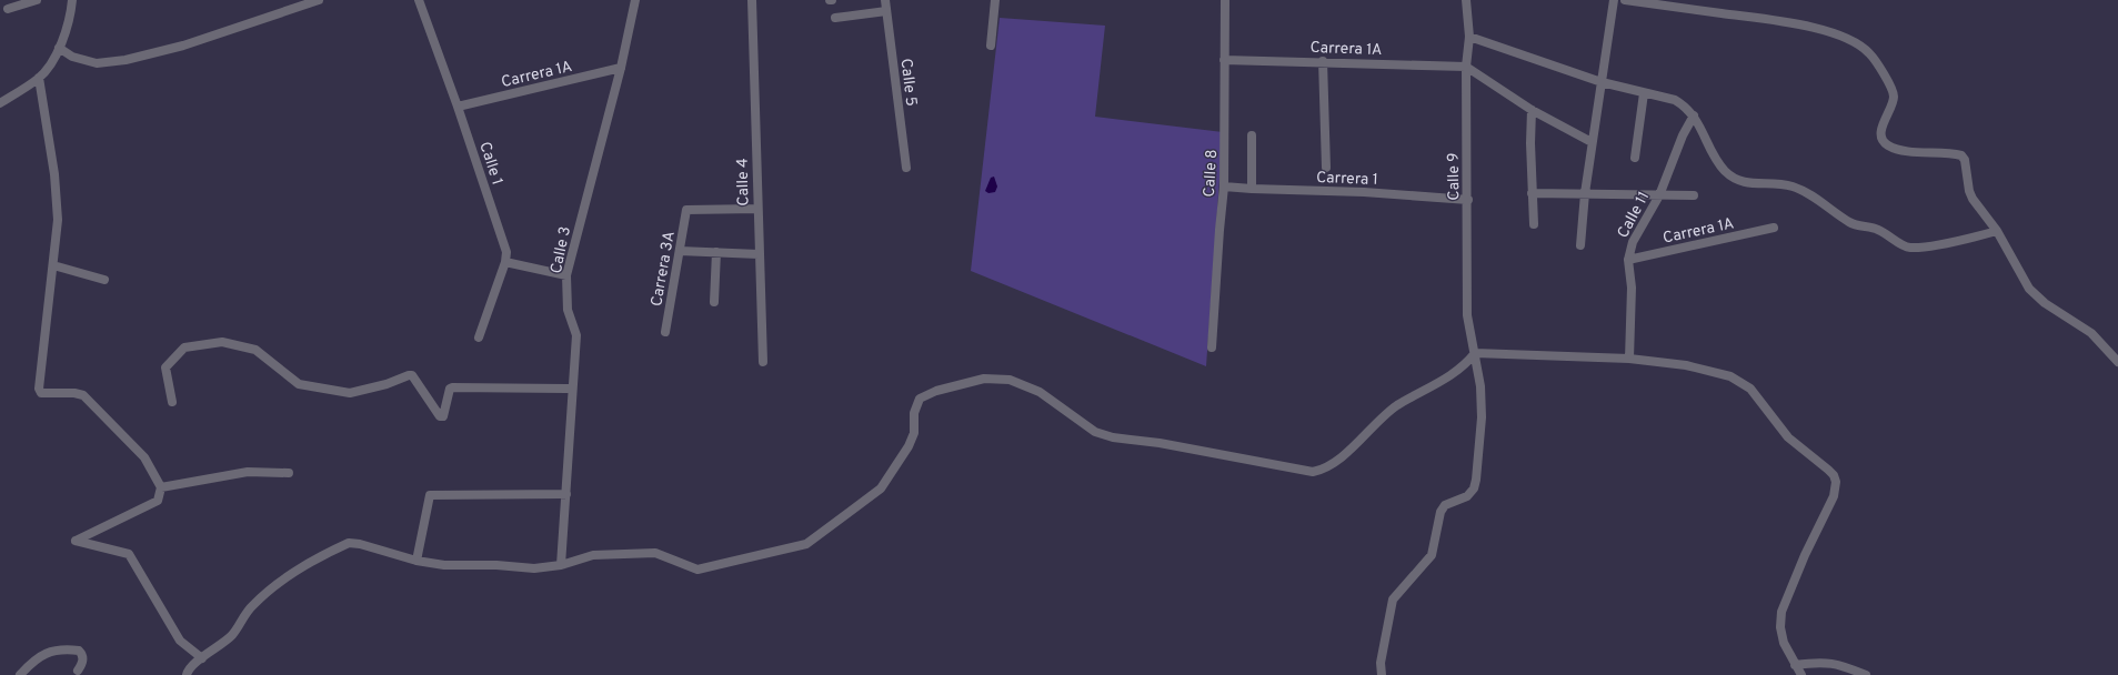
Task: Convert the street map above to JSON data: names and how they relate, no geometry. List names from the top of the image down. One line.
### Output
{"streets":{"street":["Carrera 1A","Calle 5","Calle 1","Calle 8","Calle 9","Carrera 1","Calle 4","Calle 11","Calle 3","Carrera 3A"]},"crossings":[["Carrera 1A","Calle 1"],["Carrera 1A","Calle 8"],["Carrera 1A","Calle 9"],["Carrera 1A","Calle 11"],["Carrera 1A","Calle 3"],["Calle 8","Carrera 1"],["Calle 9","Carrera 1"],["Calle 4","Carrera 3A"]]}
